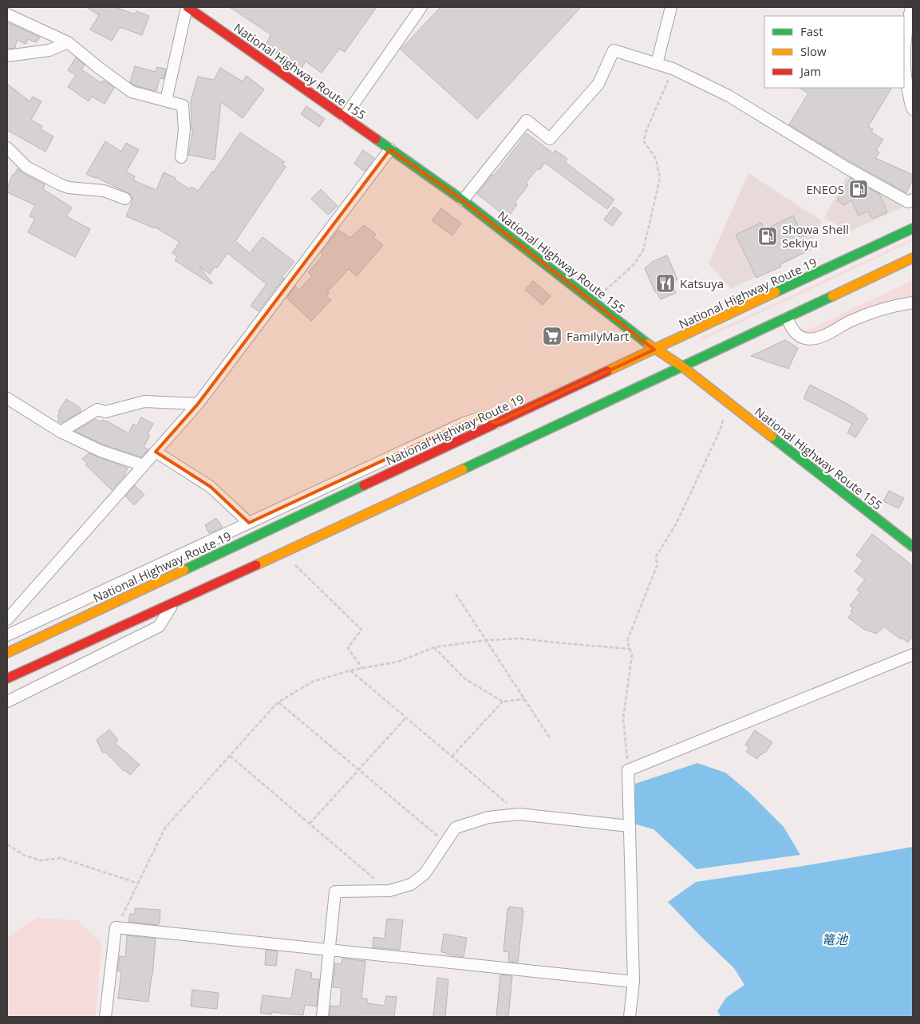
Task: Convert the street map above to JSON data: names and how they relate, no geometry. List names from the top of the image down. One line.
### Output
{"streets":{"highway":["National Highway Route 155","National Highway Route 19"]},"crossings":[["National Highway Route 155","National Highway Route 19"]],"water":["篭池"],"places":{"fuel station":["ENEOS","Showa Shell Sekiyu"],"restaurant":["Katsuya"],"supermarket":["FamilyMart"]},"legend":["Fast","Slow","Jam"]}
